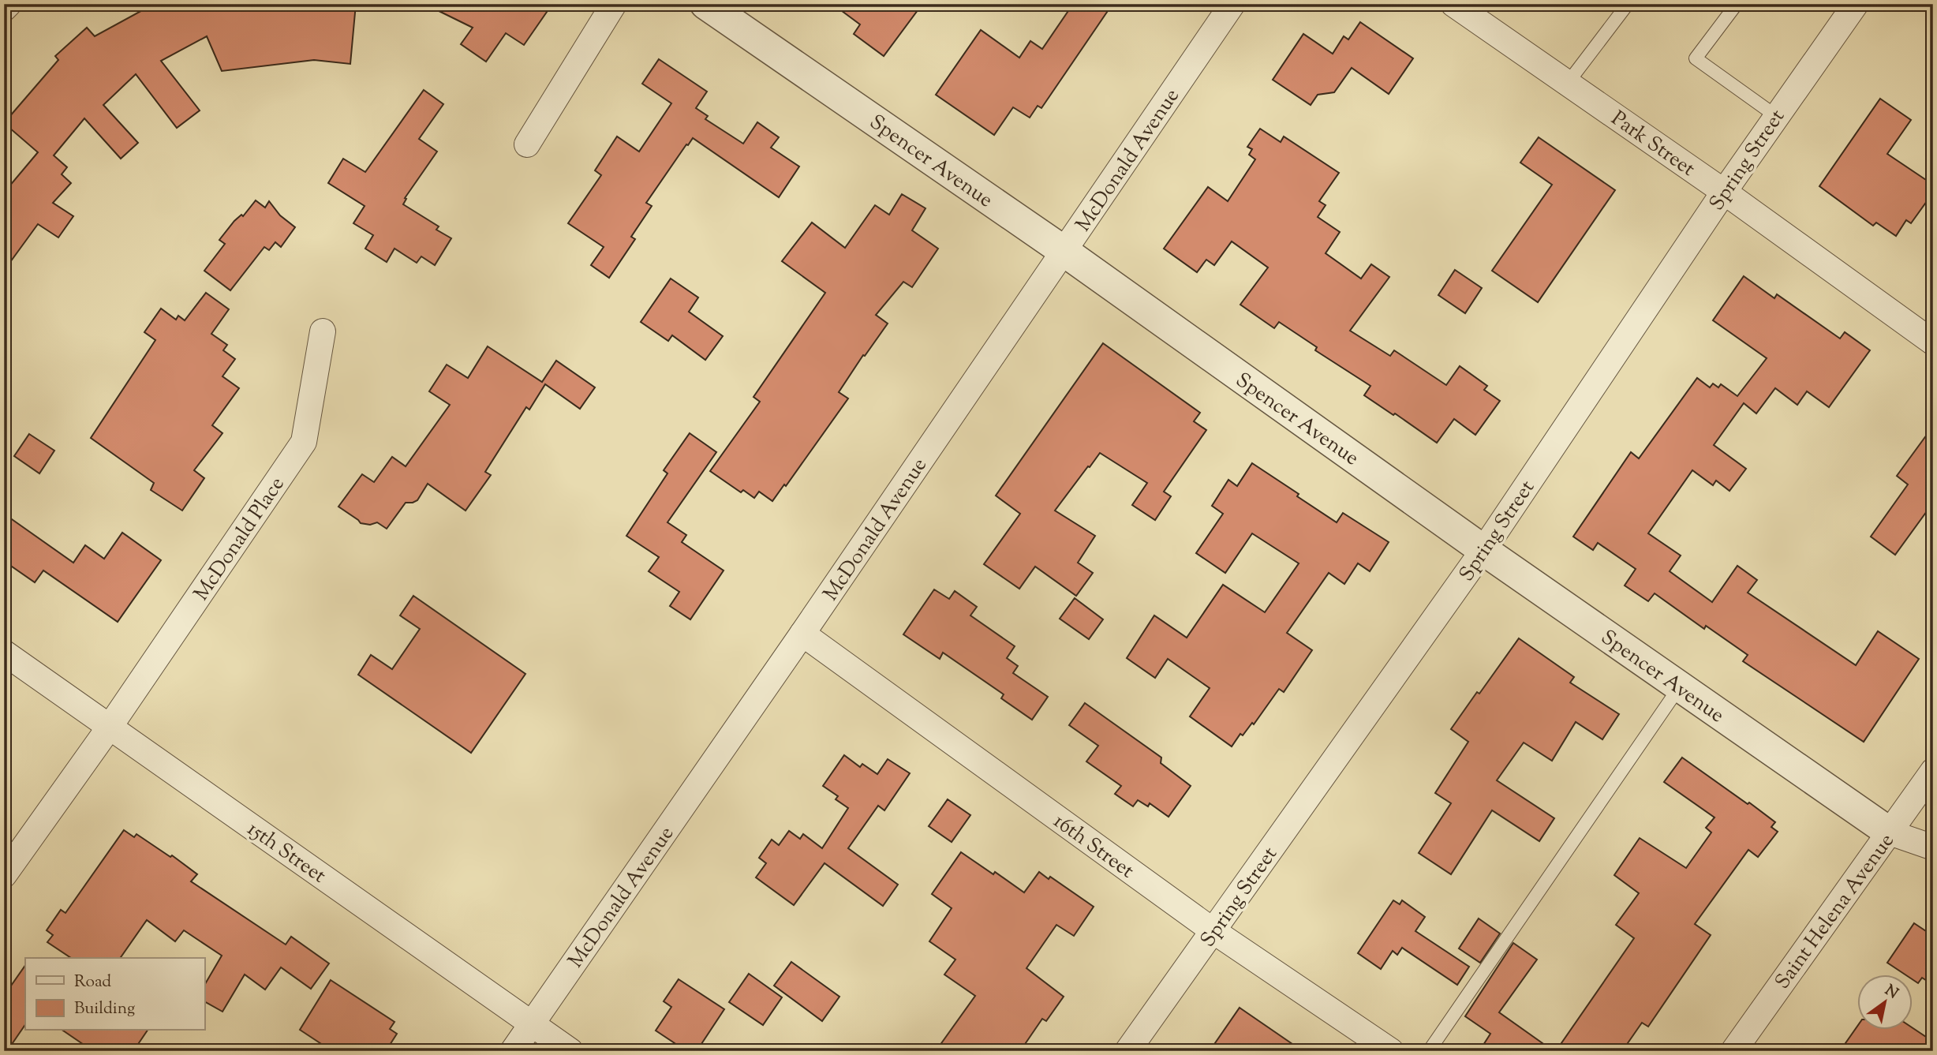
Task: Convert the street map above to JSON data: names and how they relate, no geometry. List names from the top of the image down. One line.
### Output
{"streets":{"street":["Park Street","McDonald Avenue","Spring Street","Spencer Avenue","McDonald Place","16th Street","15th Street","Saint Helena Avenue"]},"crossings":[["Park Street","Spring Street"],["McDonald Avenue","Spencer Avenue"],["McDonald Avenue","16th Street"],["McDonald Avenue","15th Street"],["Spring Street","Spencer Avenue"],["Spring Street","16th Street"],["Spencer Avenue","Saint Helena Avenue"],["McDonald Place","15th Street"]],"legend":["Road","Building"],"north":"top right"}
